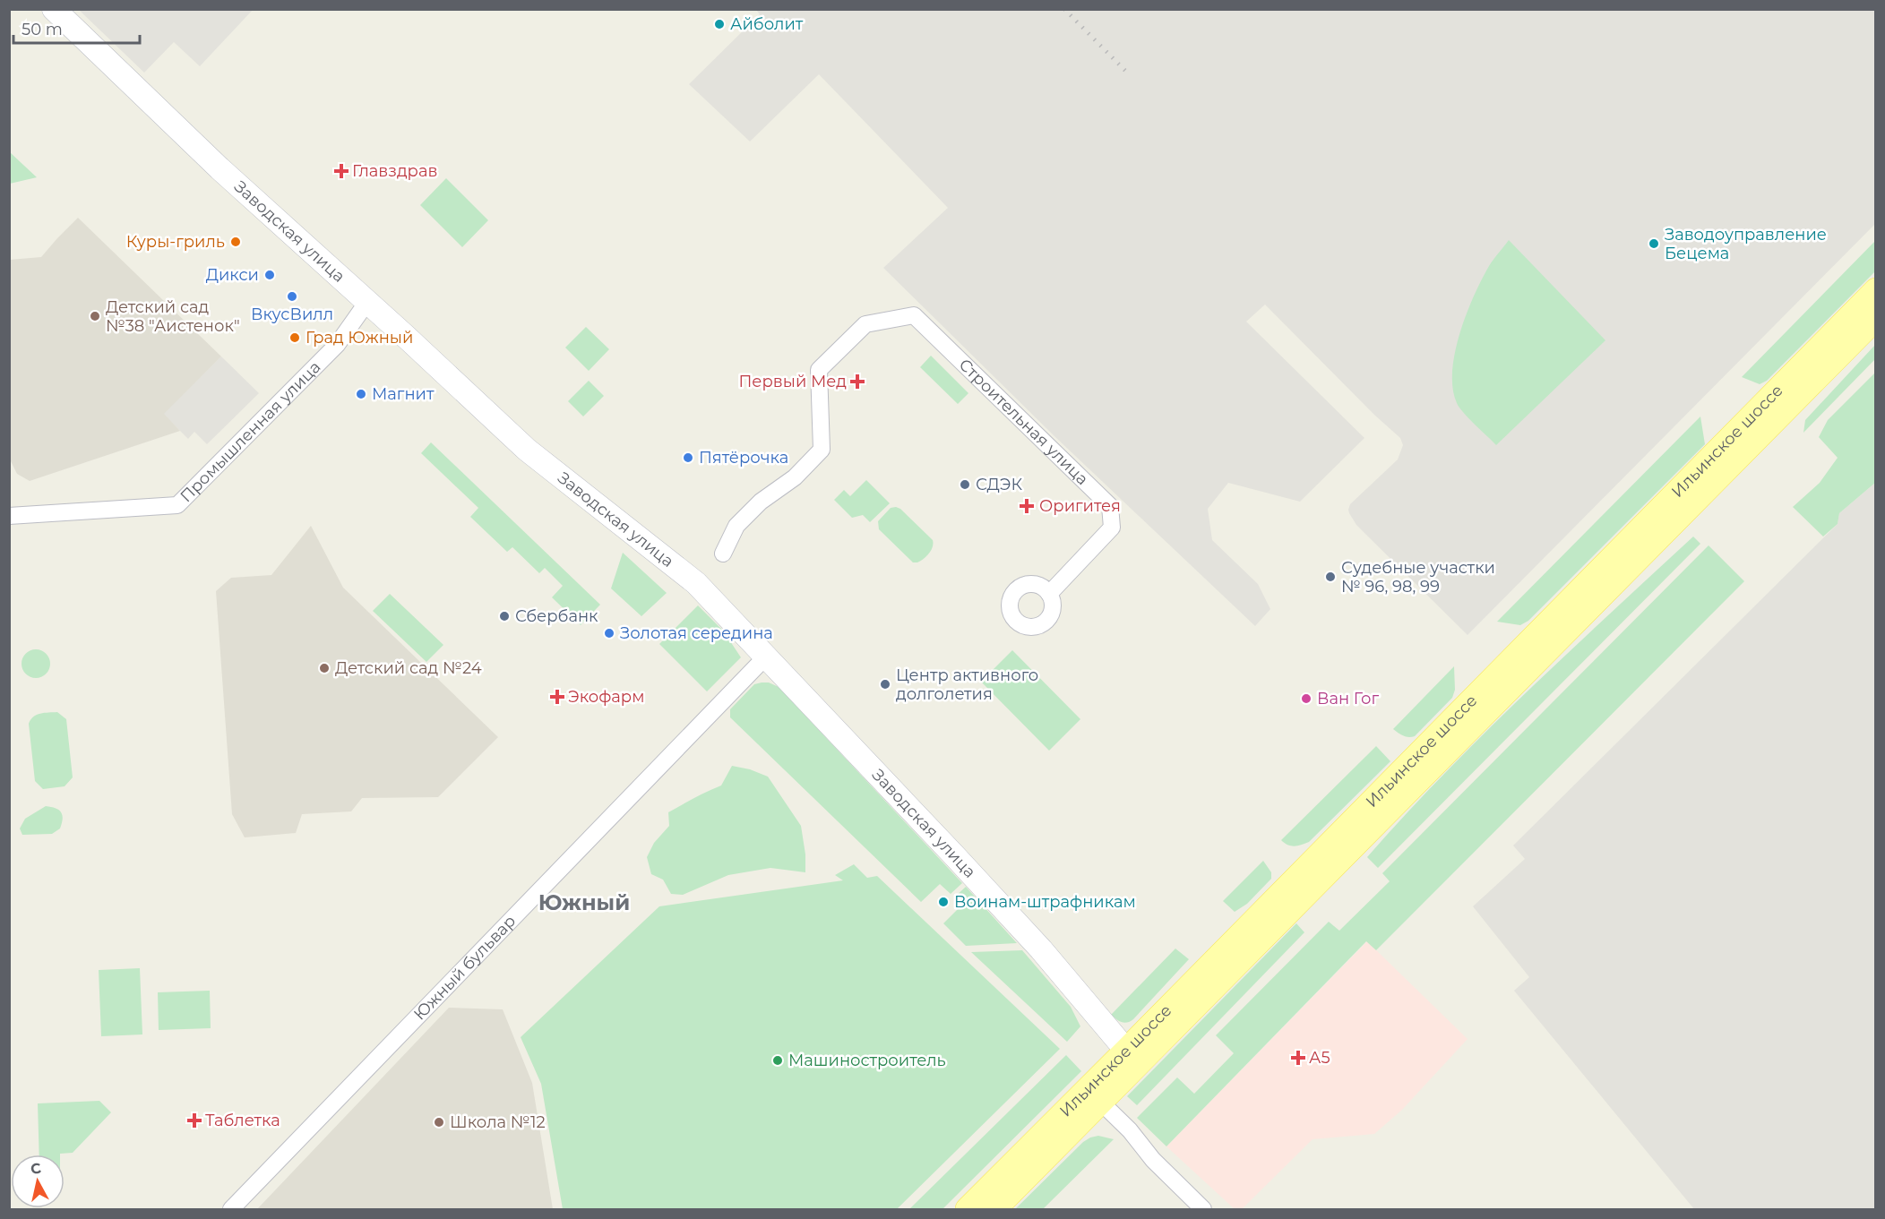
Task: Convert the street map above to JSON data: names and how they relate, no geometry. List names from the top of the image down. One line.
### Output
{"streets":{"main road":["Ильинское шоссе"],"street":["Заводская улица","Строительная улица","Промышленная улица","Южный бульвар"]},"crossings":[["Заводская улица","Промышленная улица"],["Заводская улица","Ильинское шоссе"],["Заводская улица","Южный бульвар"]],"districts":["Южный"],"places":{"other":["Айболит","Куры-гриль","Заводоуправление Бецема","Дикси","ВкусВилл","Детский сад №38 \"Аистенок\"","Град Южный","Магнит","Пятёрочка","СДЭК","Судебные участки № 96, 98, 99","Сбербанк","Золотая середина","Детский сад №24","Центр активного долголетия","Ван Гог","Воинам-штрафникам","Машиностроитель","Школа №12"],"health":["Главздрав","Первый Мед","Оригитея","Экофарм","А5","Таблетка"]},"scale_bar":"50 m","north":"top"}
